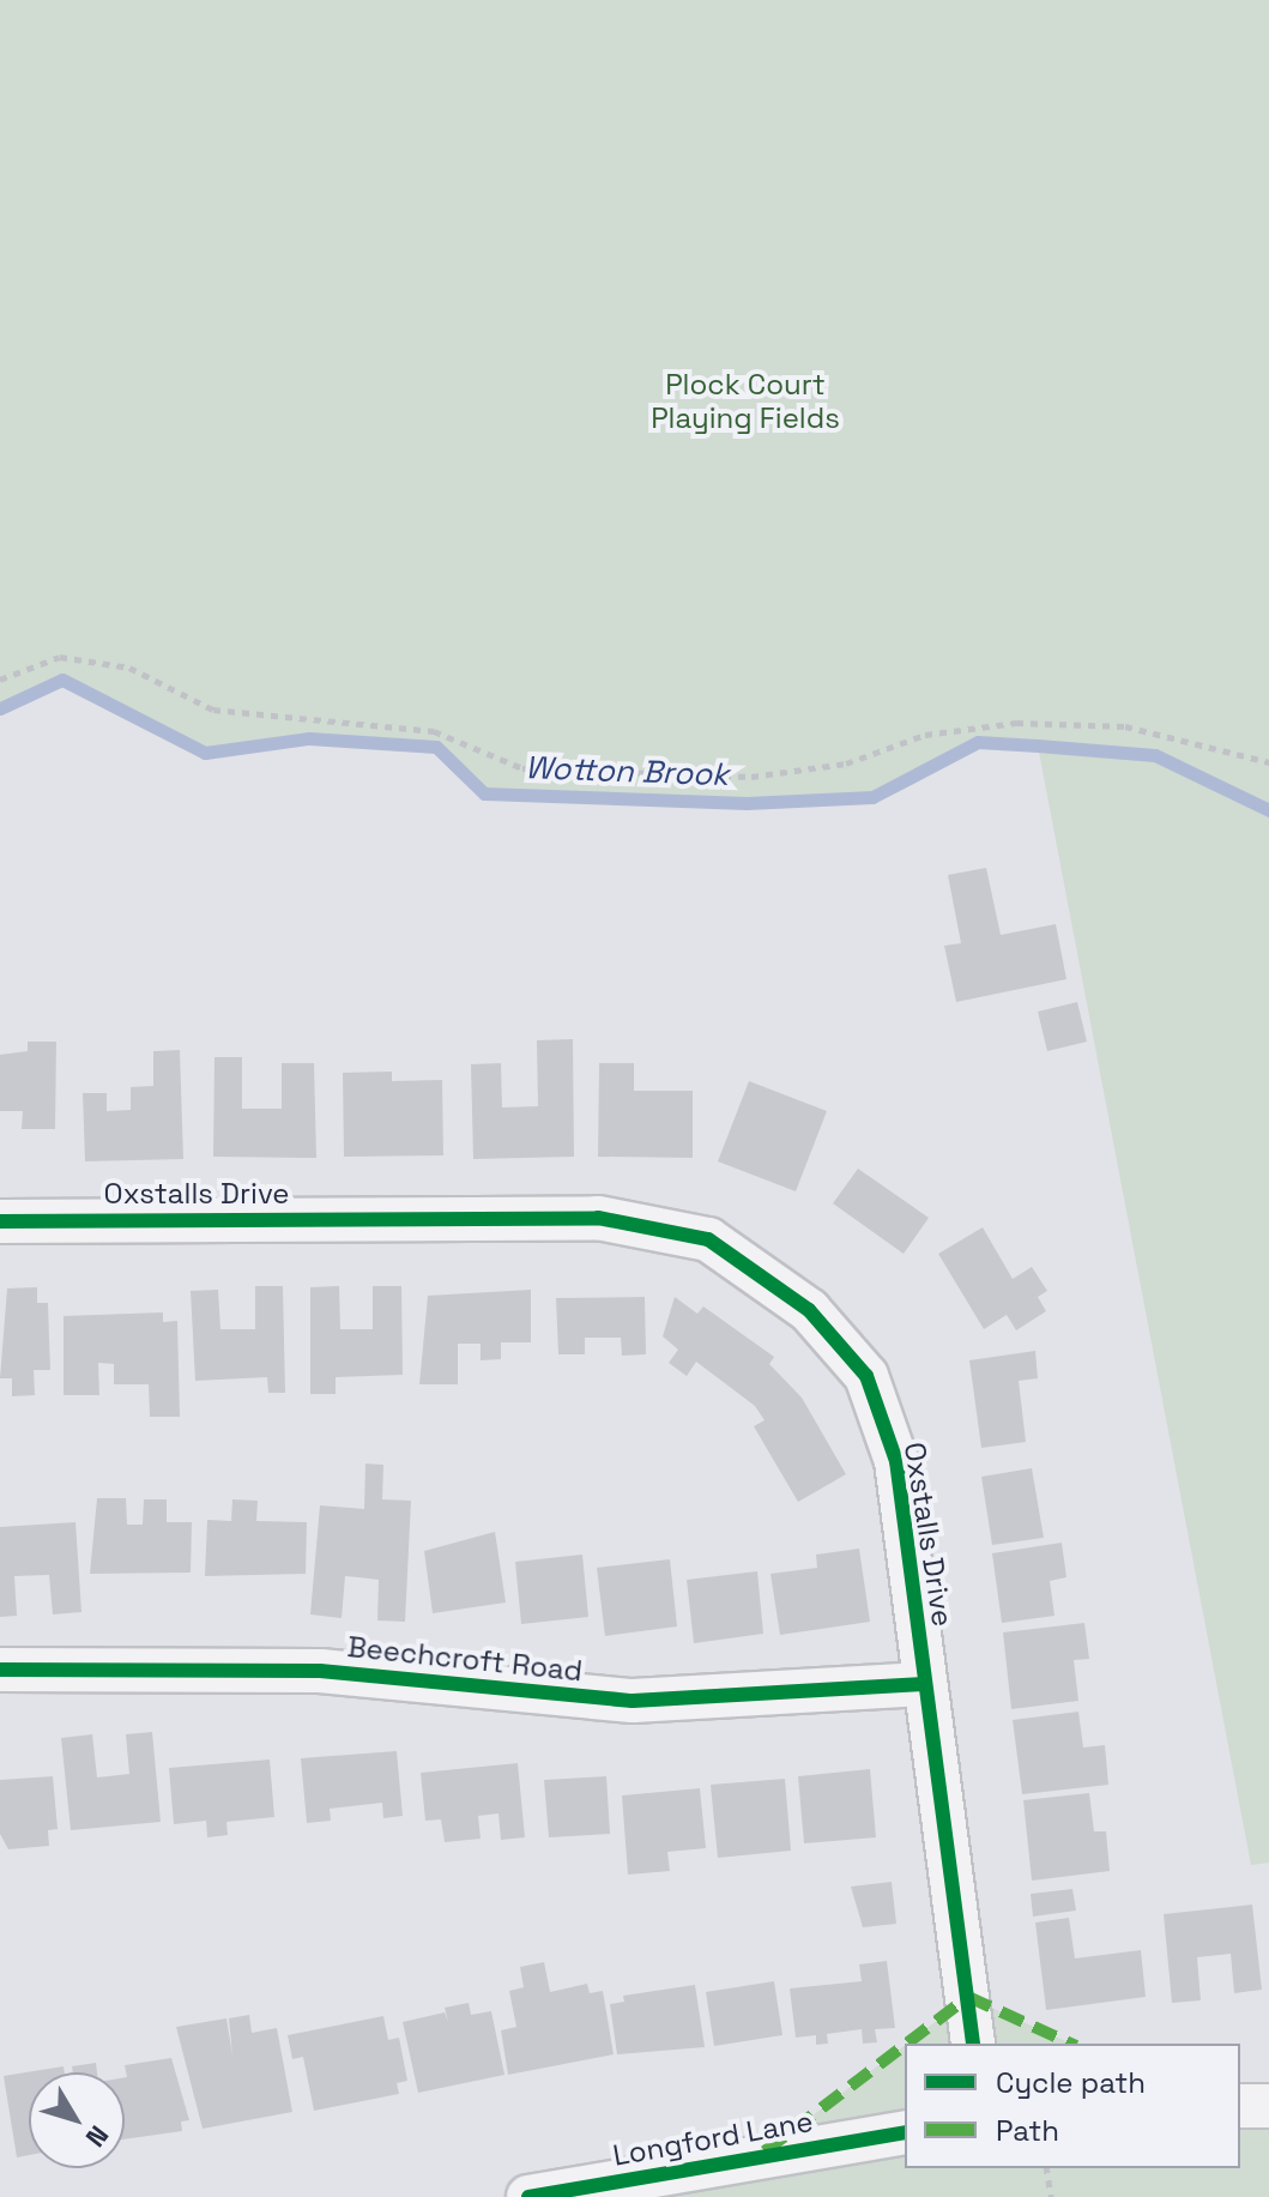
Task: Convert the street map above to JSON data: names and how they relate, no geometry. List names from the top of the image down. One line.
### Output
{"streets":{"street":["Oxstalls Drive","Beechcroft Road","Longford Lane"]},"crossings":[["Oxstalls Drive","Beechcroft Road"]],"water":["Wotton Brook"],"parks":["Plock Court Playing Fields"],"legend":["Cycle path","Path"],"north":"bottom right"}
